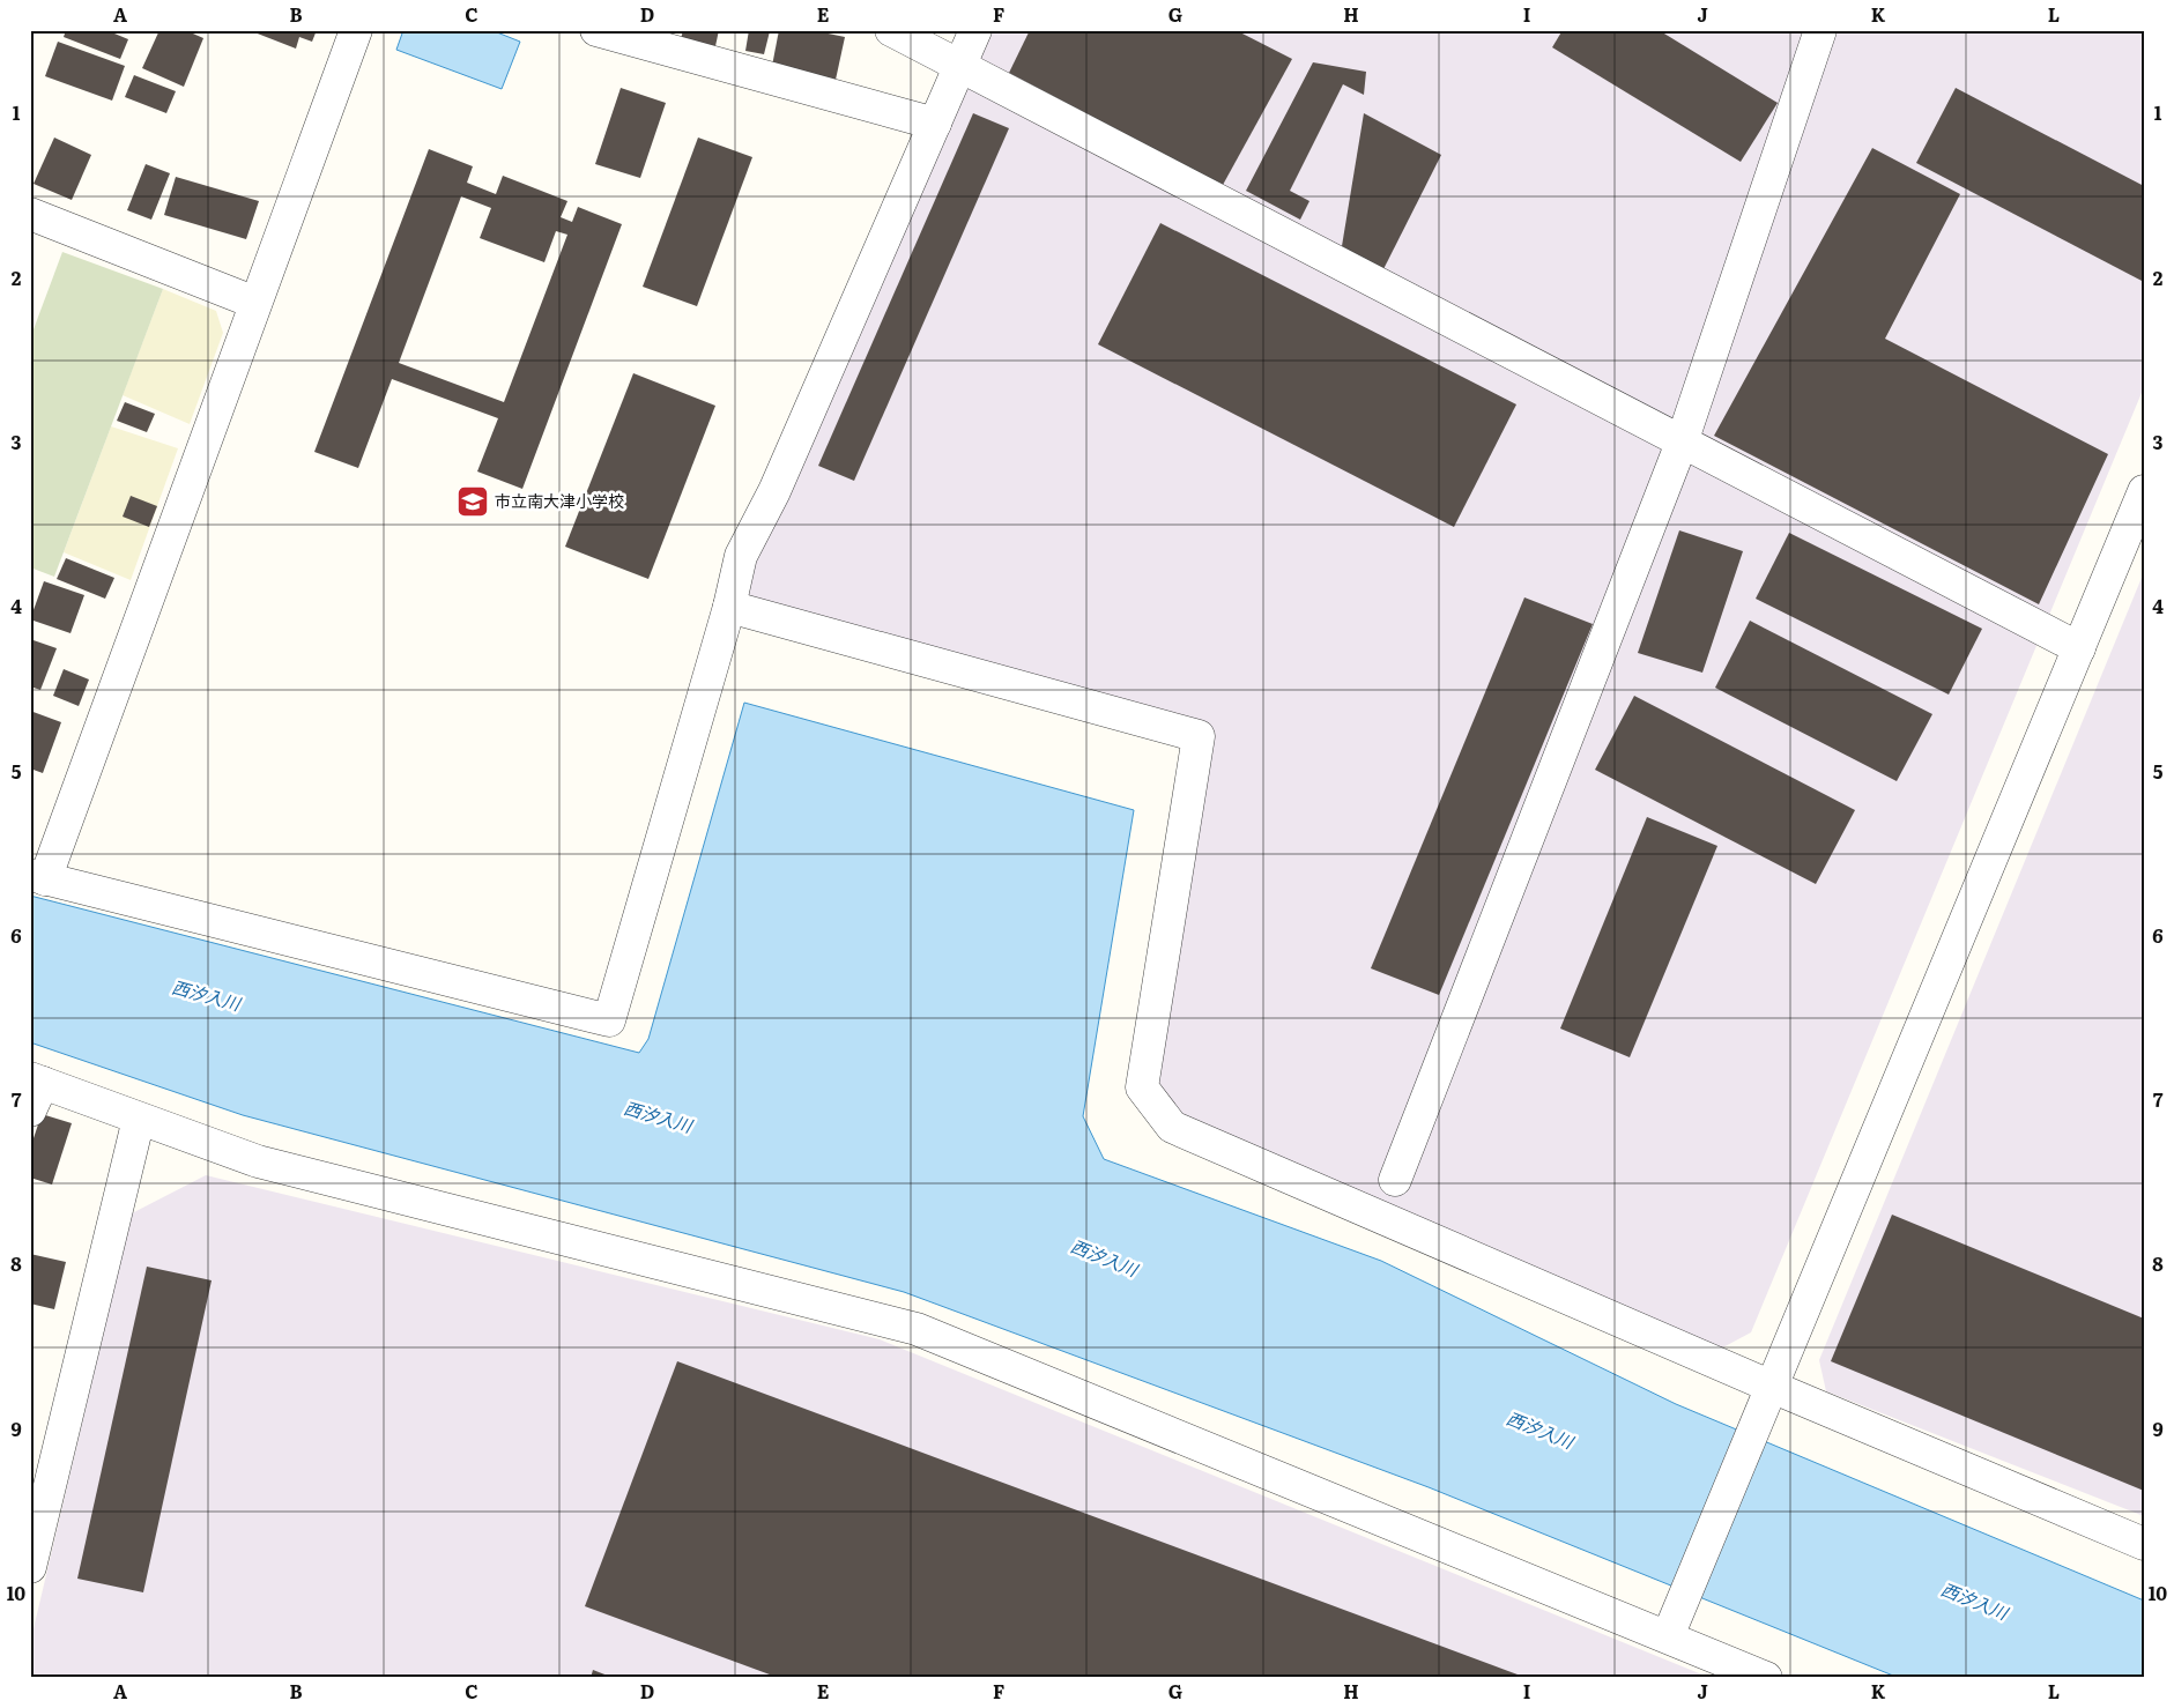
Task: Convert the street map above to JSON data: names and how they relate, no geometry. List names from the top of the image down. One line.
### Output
{"water":["西汐入川"],"places":{"school or university":["市立南大津小学校"]},"grid":{"columns":["A","B","C","D","E","F","G","H","I","J","K","L"],"rows":["1","2","3","4","5","6","7","8","9","10"]}}
